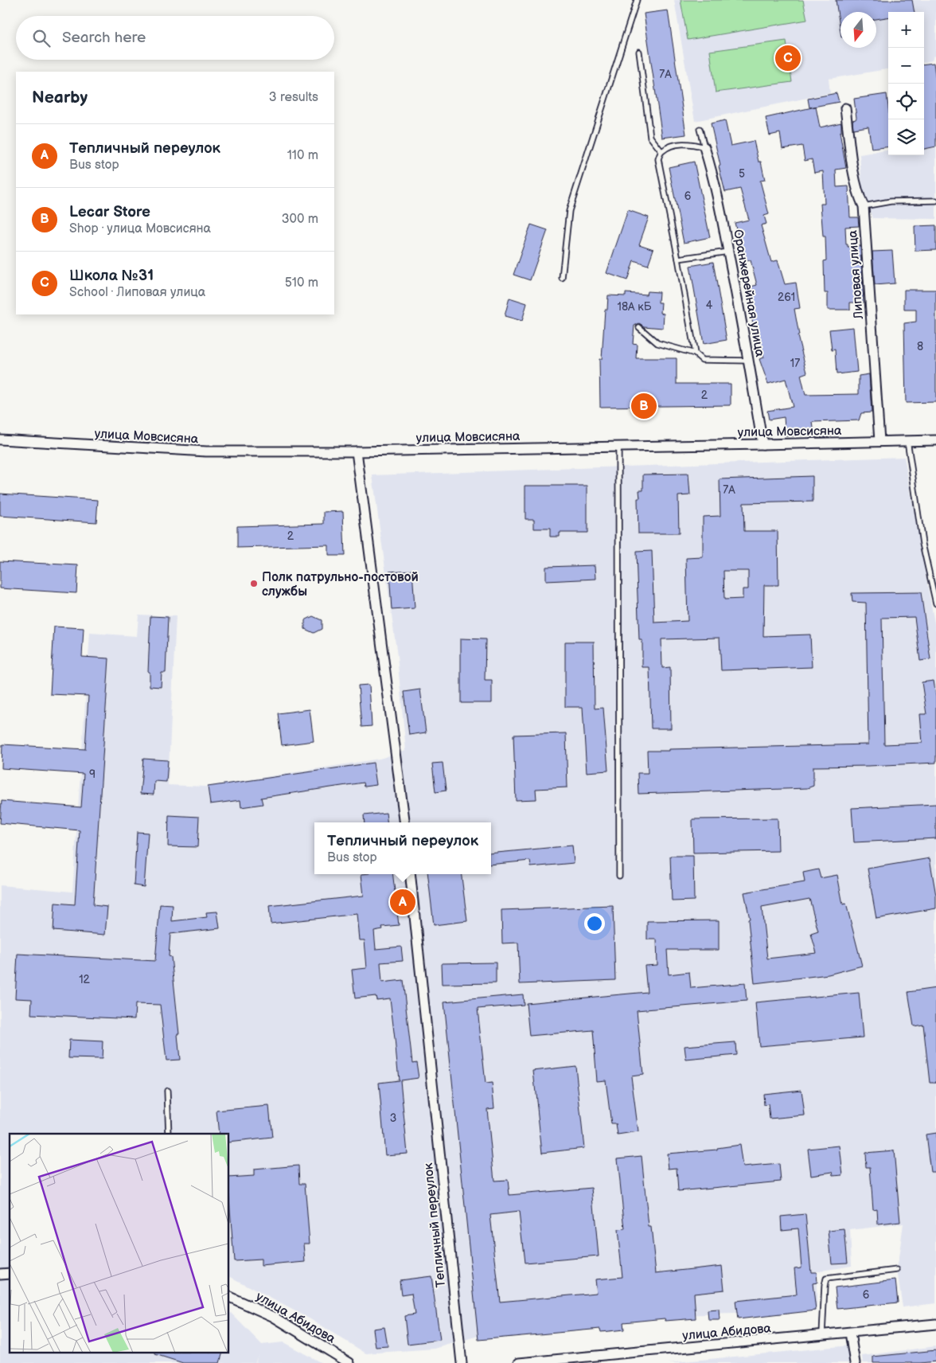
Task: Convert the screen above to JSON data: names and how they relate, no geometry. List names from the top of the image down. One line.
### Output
{"streets":{"street":["Липовая улица","Оранжерейная улица","улица Мовсисяна","Тепличный переулок","улица Абидова"]},"crossings":[["Липовая улица","улица Мовсисяна"],["Оранжерейная улица","улица Мовсисяна"]],"places":["Полк патрульно-постовой службы"],"house_numbers":["7А","5","6","261","4","18А кБ","8","17","2","7А","2","9","12","3","6"],"north":"bottom","page":{"map_buttons":["+","−"],"search":"Search here","pins":["C","B","A"],"heading":["Nearby","3 results"],"list":[{"mark":"A","name":"Тепличный переулок","note":"Bus stop","value":"110 m"},{"mark":"B","name":"Lecar Store","note":"Shop · улица Мовсисяна","value":"300 m"},{"mark":"C","name":"Школа №31","note":"School · Липовая улица","value":"510 m"}],"popup":["Тепличный переулок","Bus stop"]}}
